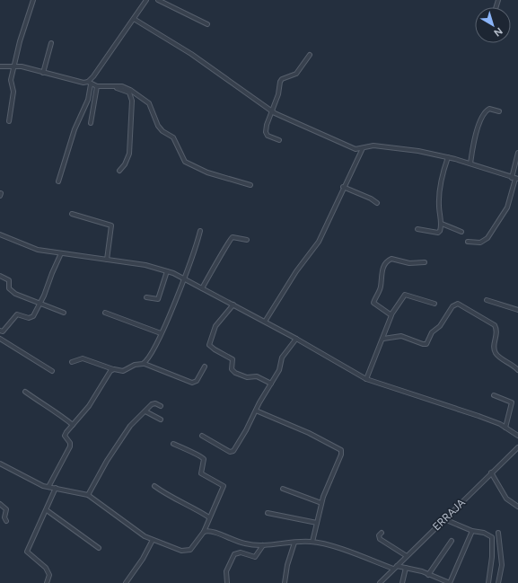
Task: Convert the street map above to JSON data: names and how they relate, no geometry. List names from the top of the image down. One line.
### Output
{"streets":{"street":["ERRAJA"]},"north":"bottom right"}
